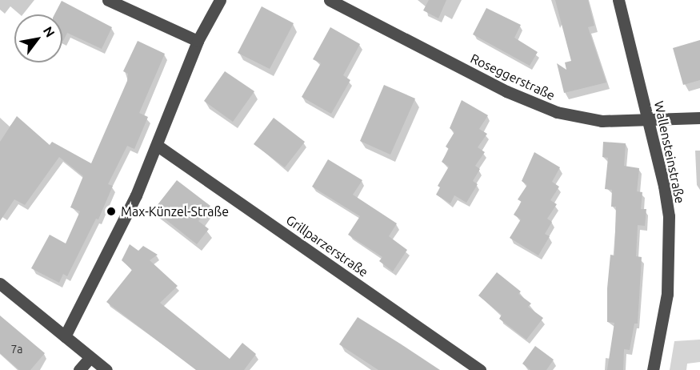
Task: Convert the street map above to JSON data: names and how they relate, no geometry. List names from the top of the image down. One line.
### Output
{"streets":{"street":["Roseggerstraße","Wallensteinstraße","Grillparzerstraße"]},"crossings":[["Roseggerstraße","Wallensteinstraße"]],"places":["Max-Künzel-Straße"],"house_numbers":["7a"],"north":"top right"}
